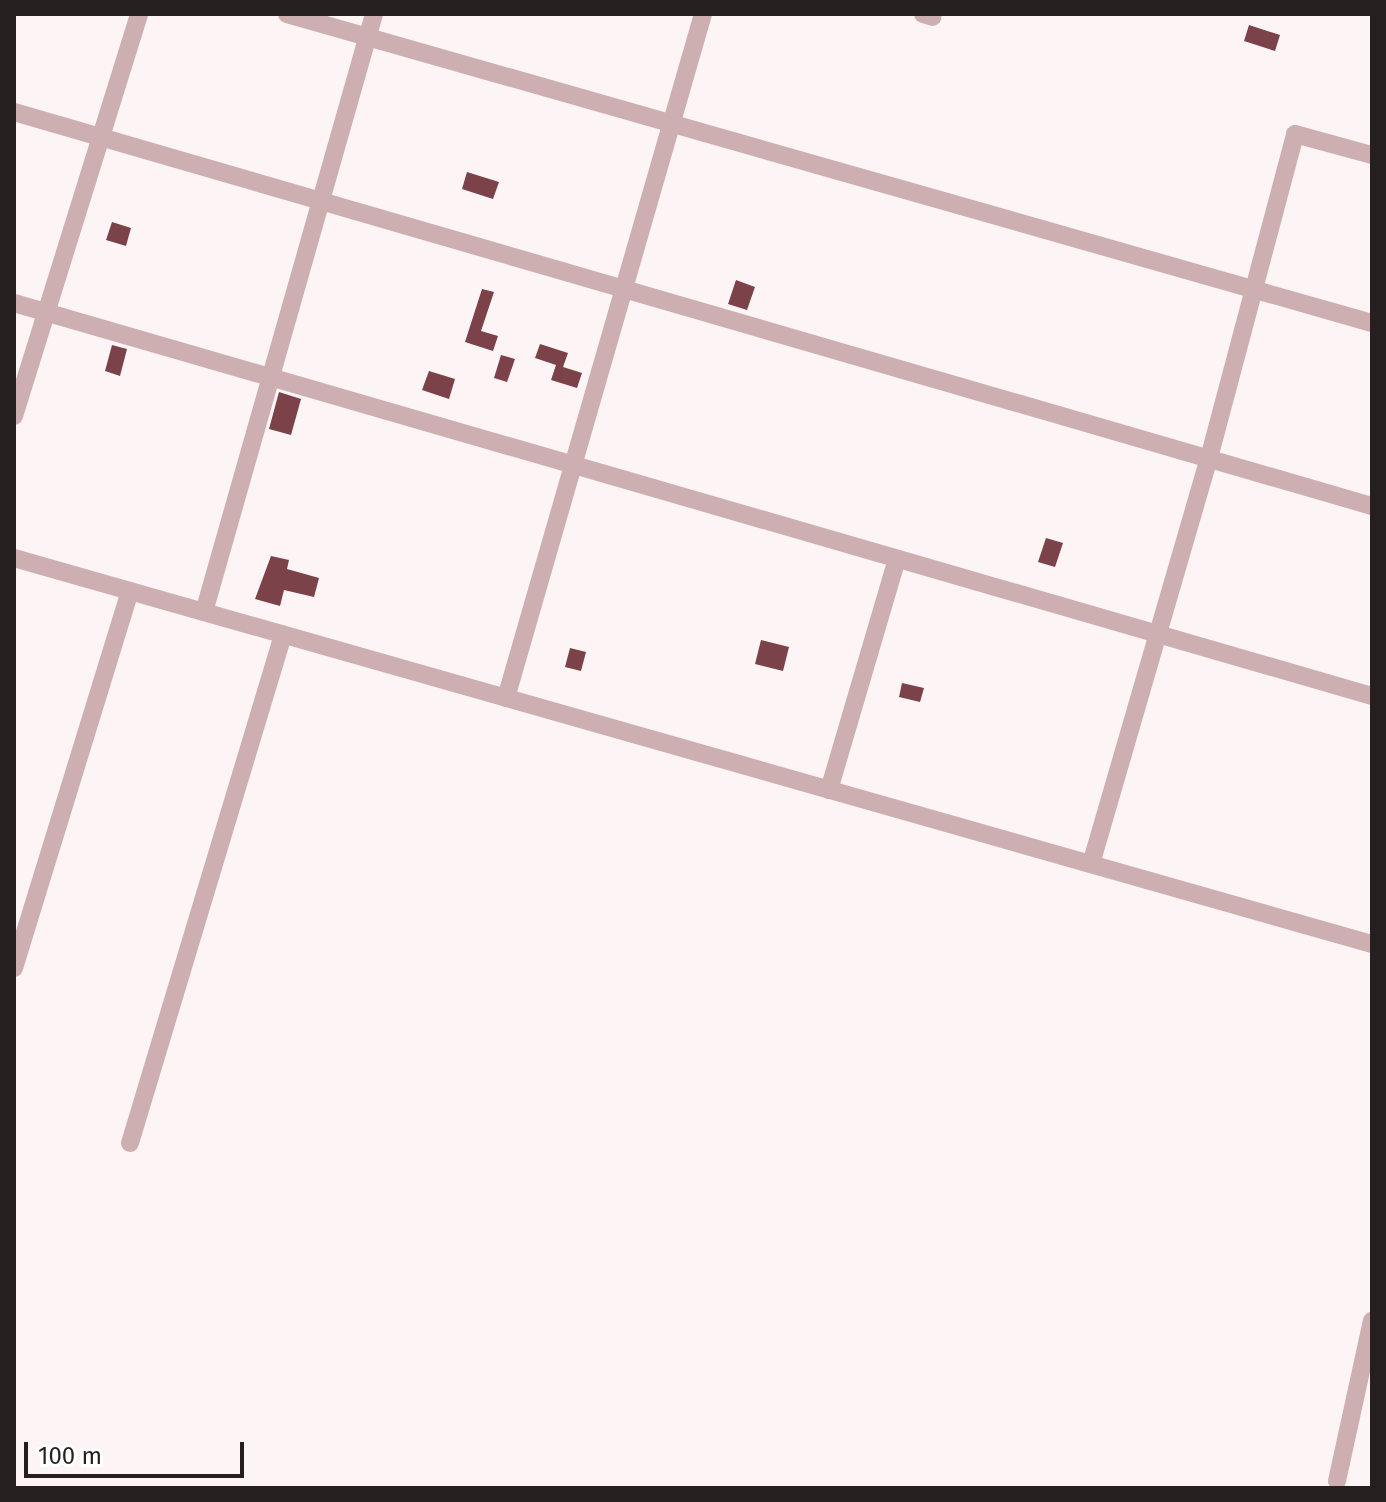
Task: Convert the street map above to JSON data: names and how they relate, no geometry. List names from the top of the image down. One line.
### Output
{"scale_bar":"100 m"}
